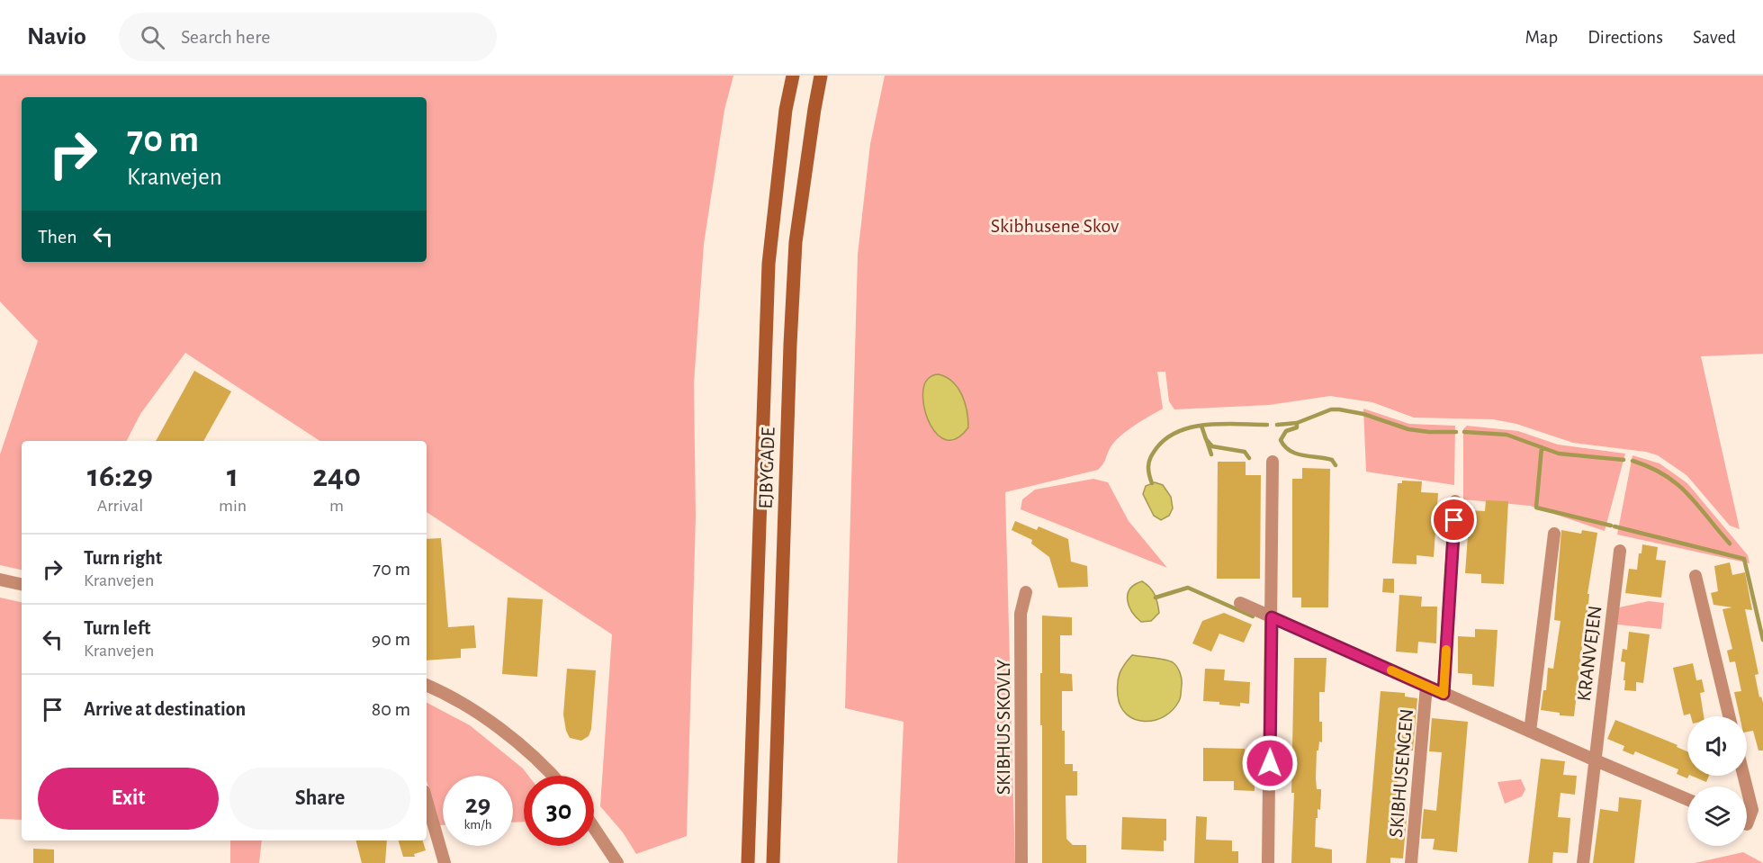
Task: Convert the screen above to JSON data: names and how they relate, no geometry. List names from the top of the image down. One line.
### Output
{"streets":{"main road":["EJBYGADE"],"street":["KRANVEJEN","SKIBHUS SKOVLY","SKIBHUSENGEN"]},"parks":["Skibhusene Skov"],"page":{"header":"Navio","search":"Search here","nav":["Map","Directions","Saved"],"turn":["70 m","Kranvejen"],"then":"Then","eta":["16:29","Arrival","1","min","240","m"],"list":[{"name":"Turn right","note":"Kranvejen","value":"70 m"},{"name":"Turn left","note":"Kranvejen","value":"90 m"},{"name":"Arrive at destination","value":"80 m"}],"buttons":["Exit","Share"],"speed":"29 km/h","limit":"30"}}
